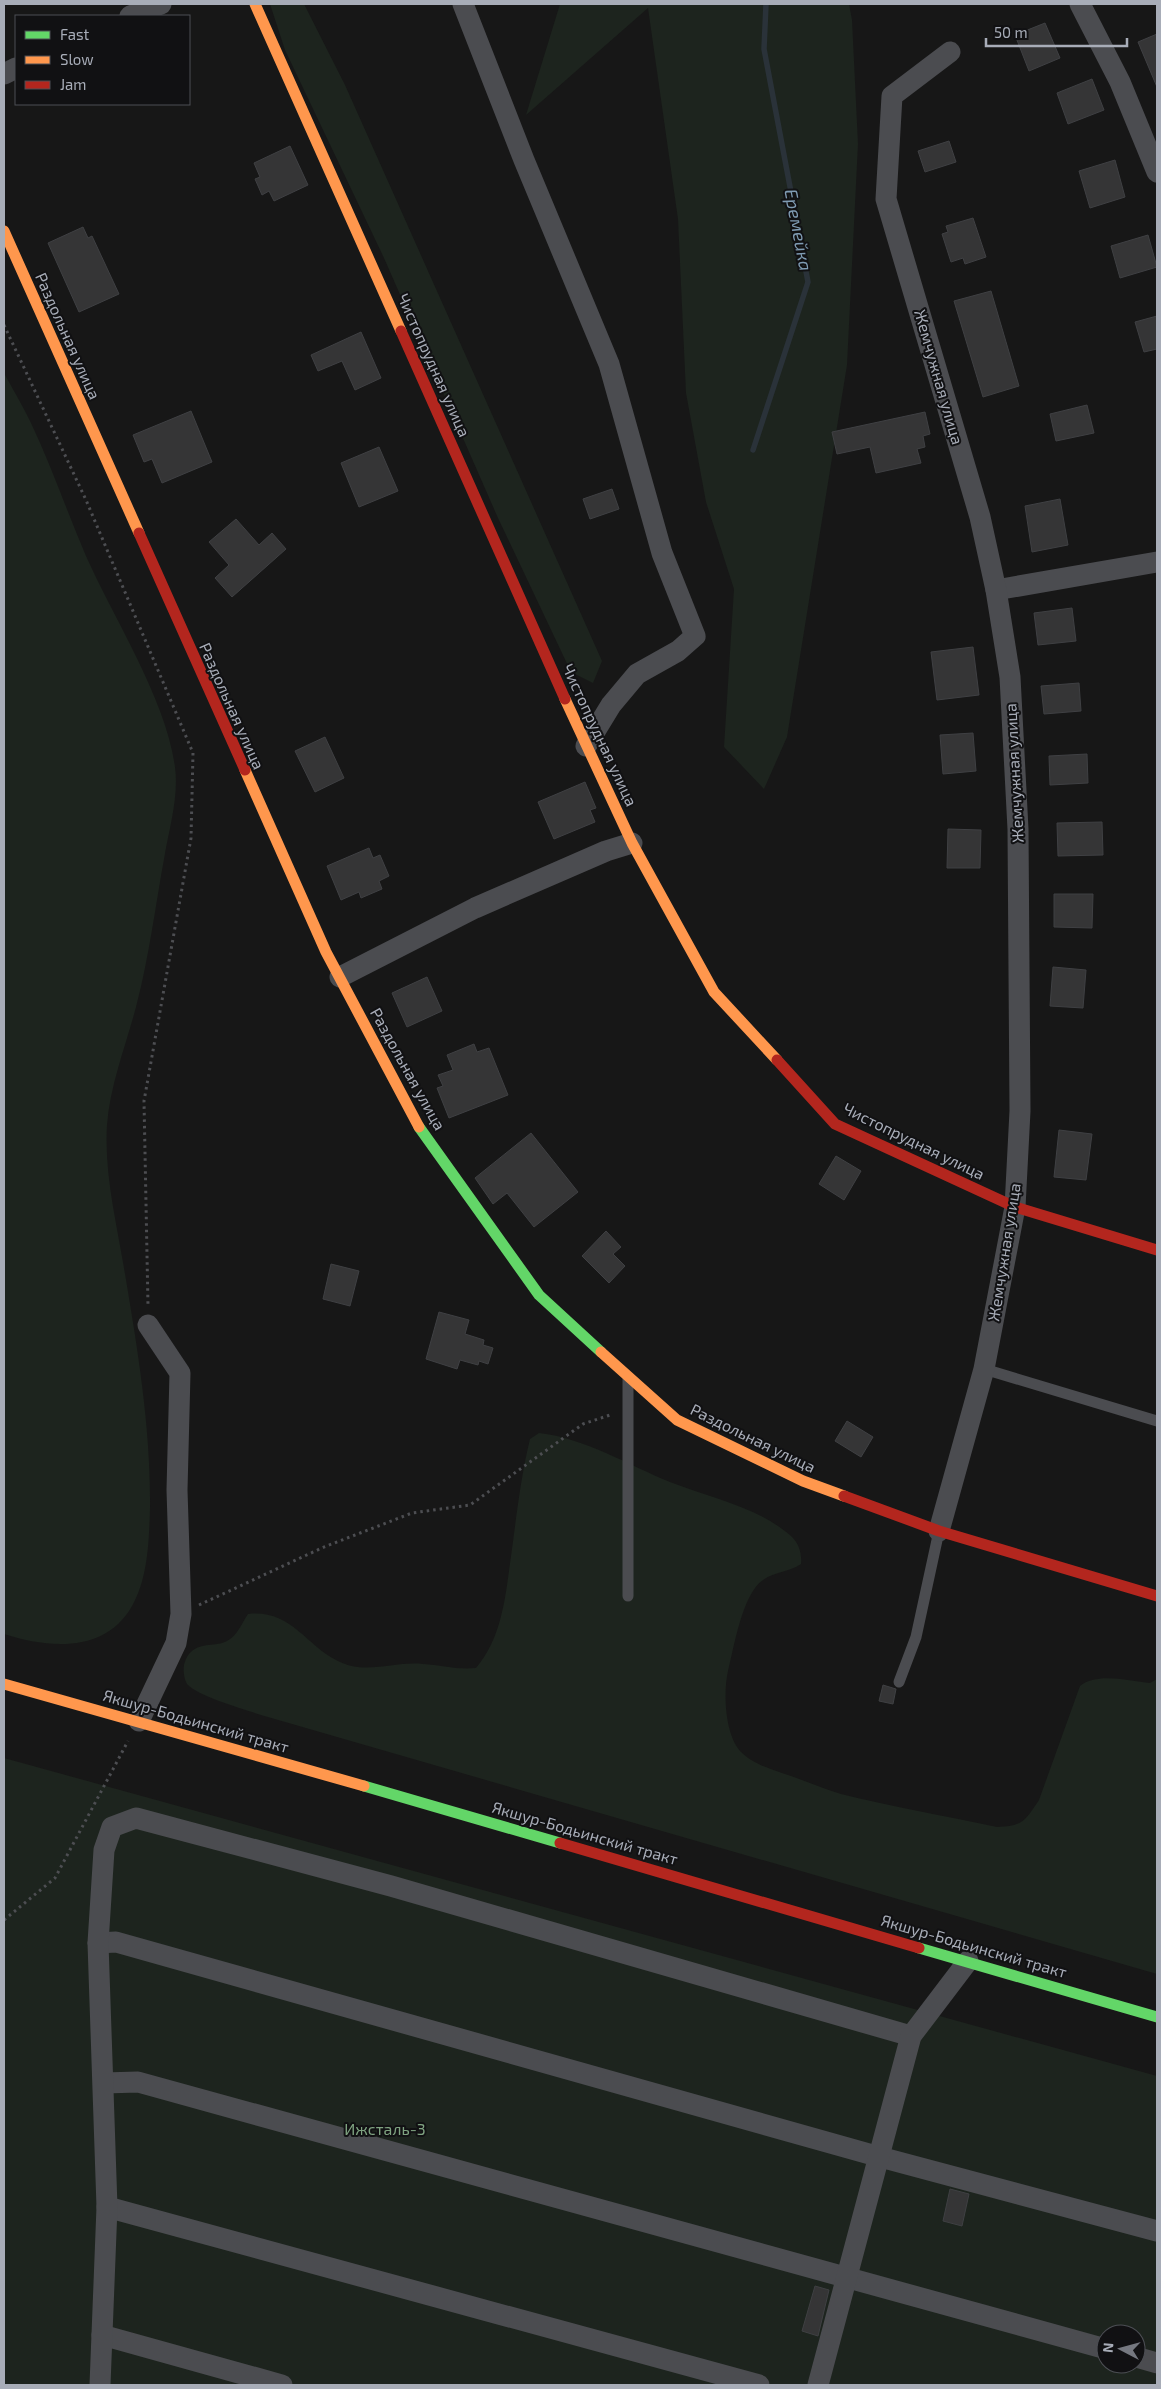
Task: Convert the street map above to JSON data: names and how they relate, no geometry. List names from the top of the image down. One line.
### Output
{"streets":{"street":["Раздольная улица","Чистопрудная улица","Жемчужная улица","Якшур-Бодьинский тракт"]},"crossings":[["Раздольная улица","Жемчужная улица"],["Чистопрудная улица","Жемчужная улица"]],"water":["Еремейка"],"parks":["Ижсталь-3"],"legend":["Fast","Slow","Jam"],"scale_bar":"50 m","north":"left"}
